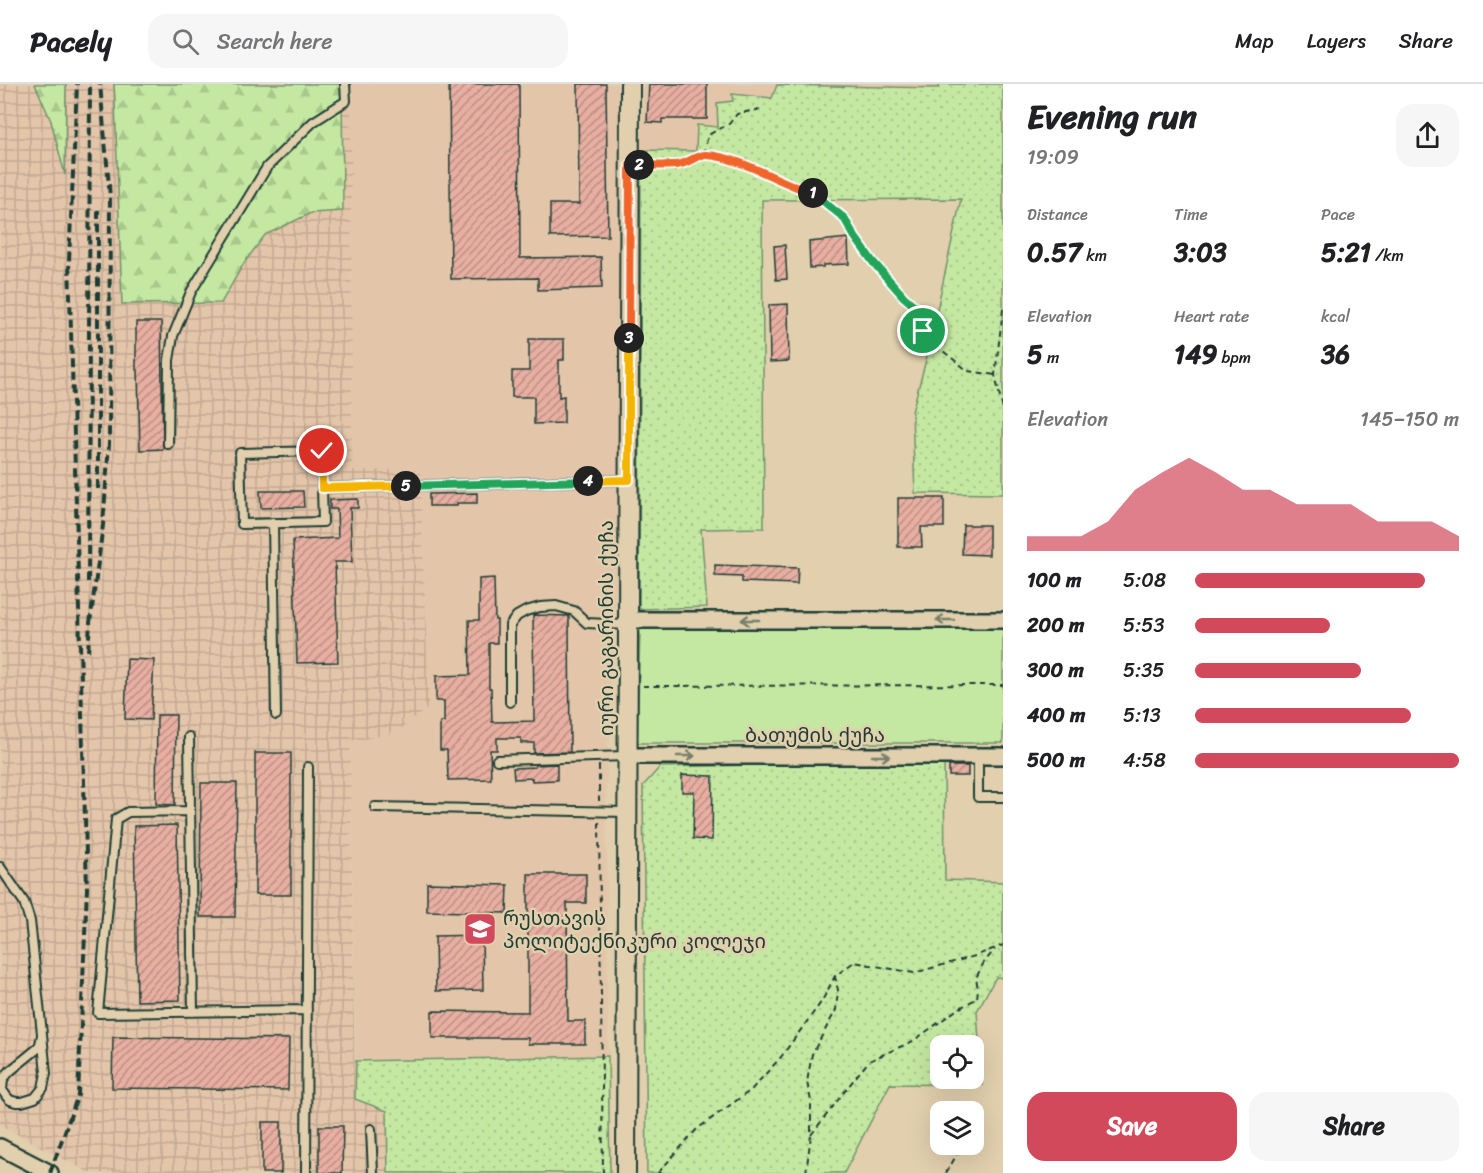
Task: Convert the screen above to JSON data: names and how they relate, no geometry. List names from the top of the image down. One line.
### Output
{"streets":{"street":["იური გაგარინის ქუჩა","ბათუმის ქუჩა"]},"crossings":[["იური გაგარინის ქუჩა","ბათუმის ქუჩა"]],"places":{"school or university":["რუსთავის პოლიტექნიკური კოლეჯი"]},"page":{"header":"Pacely","search":"Search here","nav":["Map","Layers","Share"],"heading":["Evening run","19:09"],"pins":["2","1","3","4","5"],"stats":[["Distance","0.57 km"],["Time","3:03"],["Pace","5:21 /km"],["Elevation","5 m"],["Heart rate","149 bpm"],["kcal","36"]],"chart":["Elevation","145–150 m"],"list":[{"name":"100 m","note":"5:08"},{"name":"200 m","note":"5:53"},{"name":"300 m","note":"5:35"},{"name":"400 m","note":"5:13"},{"name":"500 m","note":"4:58"}],"buttons":["Save","Share"]}}
